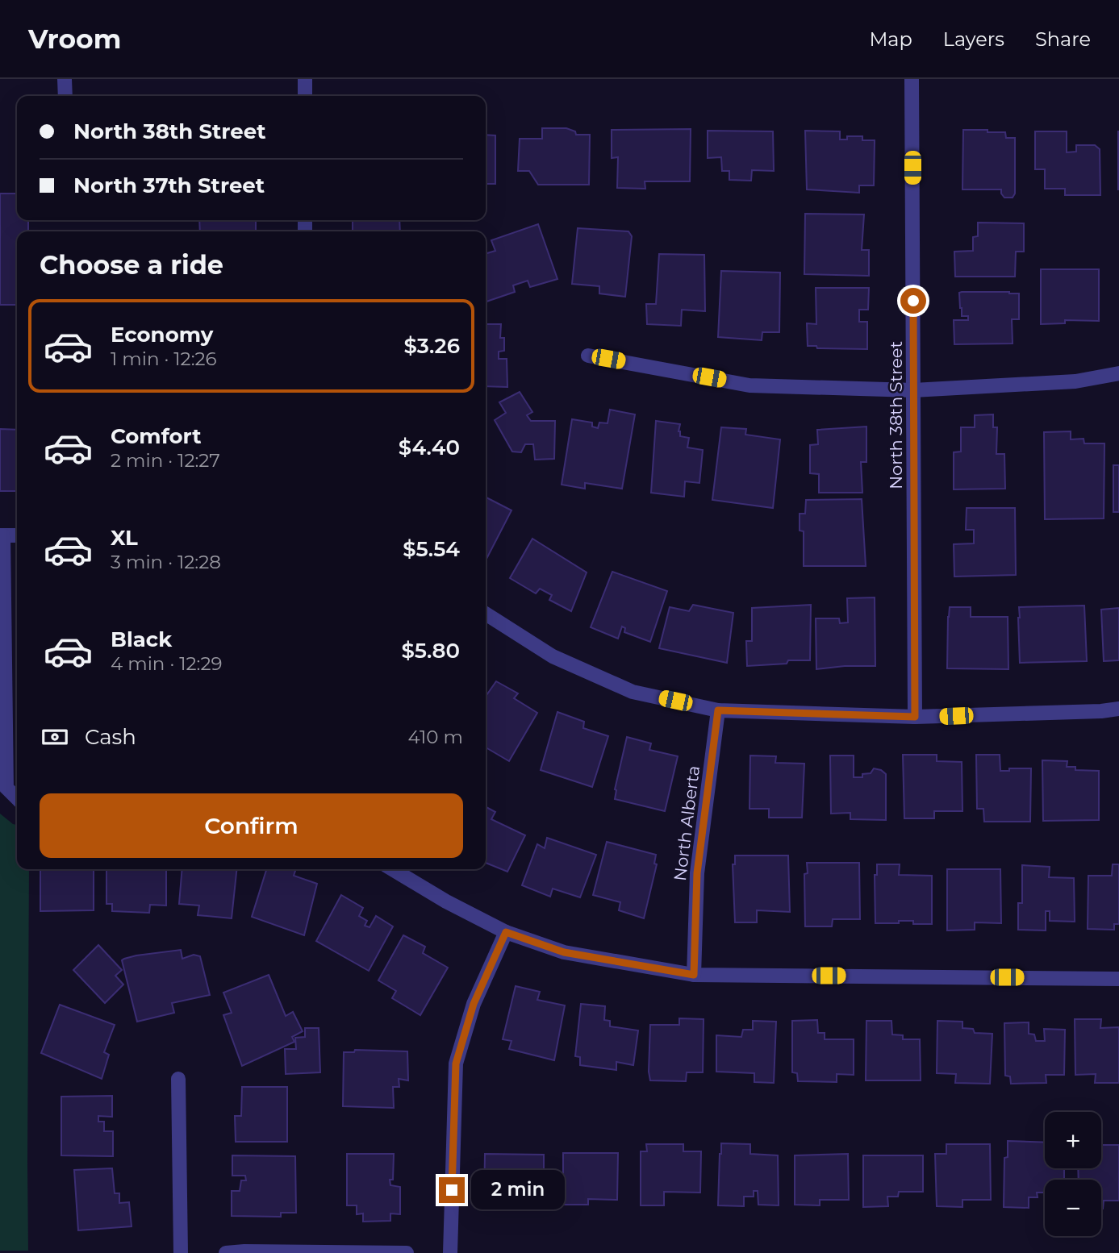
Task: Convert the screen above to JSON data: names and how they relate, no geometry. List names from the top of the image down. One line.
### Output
{"streets":{"street":["North 38th Street","North Alberta"]},"page":{"header":"Vroom","nav":["Map","Layers","Share"],"banner":["North 38th Street","North 37th Street"],"heading":"Choose a ride","list":[{"name":"Economy","note":"1 min · 12:26","value":"$3.26"},{"name":"Comfort","note":"2 min · 12:27","value":"$4.40"},{"name":"XL","note":"3 min · 12:28","value":"$5.54"},{"name":"Black","note":"4 min · 12:29","value":"$5.80"}],"pay":["Cash","410 m"],"buttons":"Confirm","map_buttons":["+","−"],"bubble":"2 min"}}
